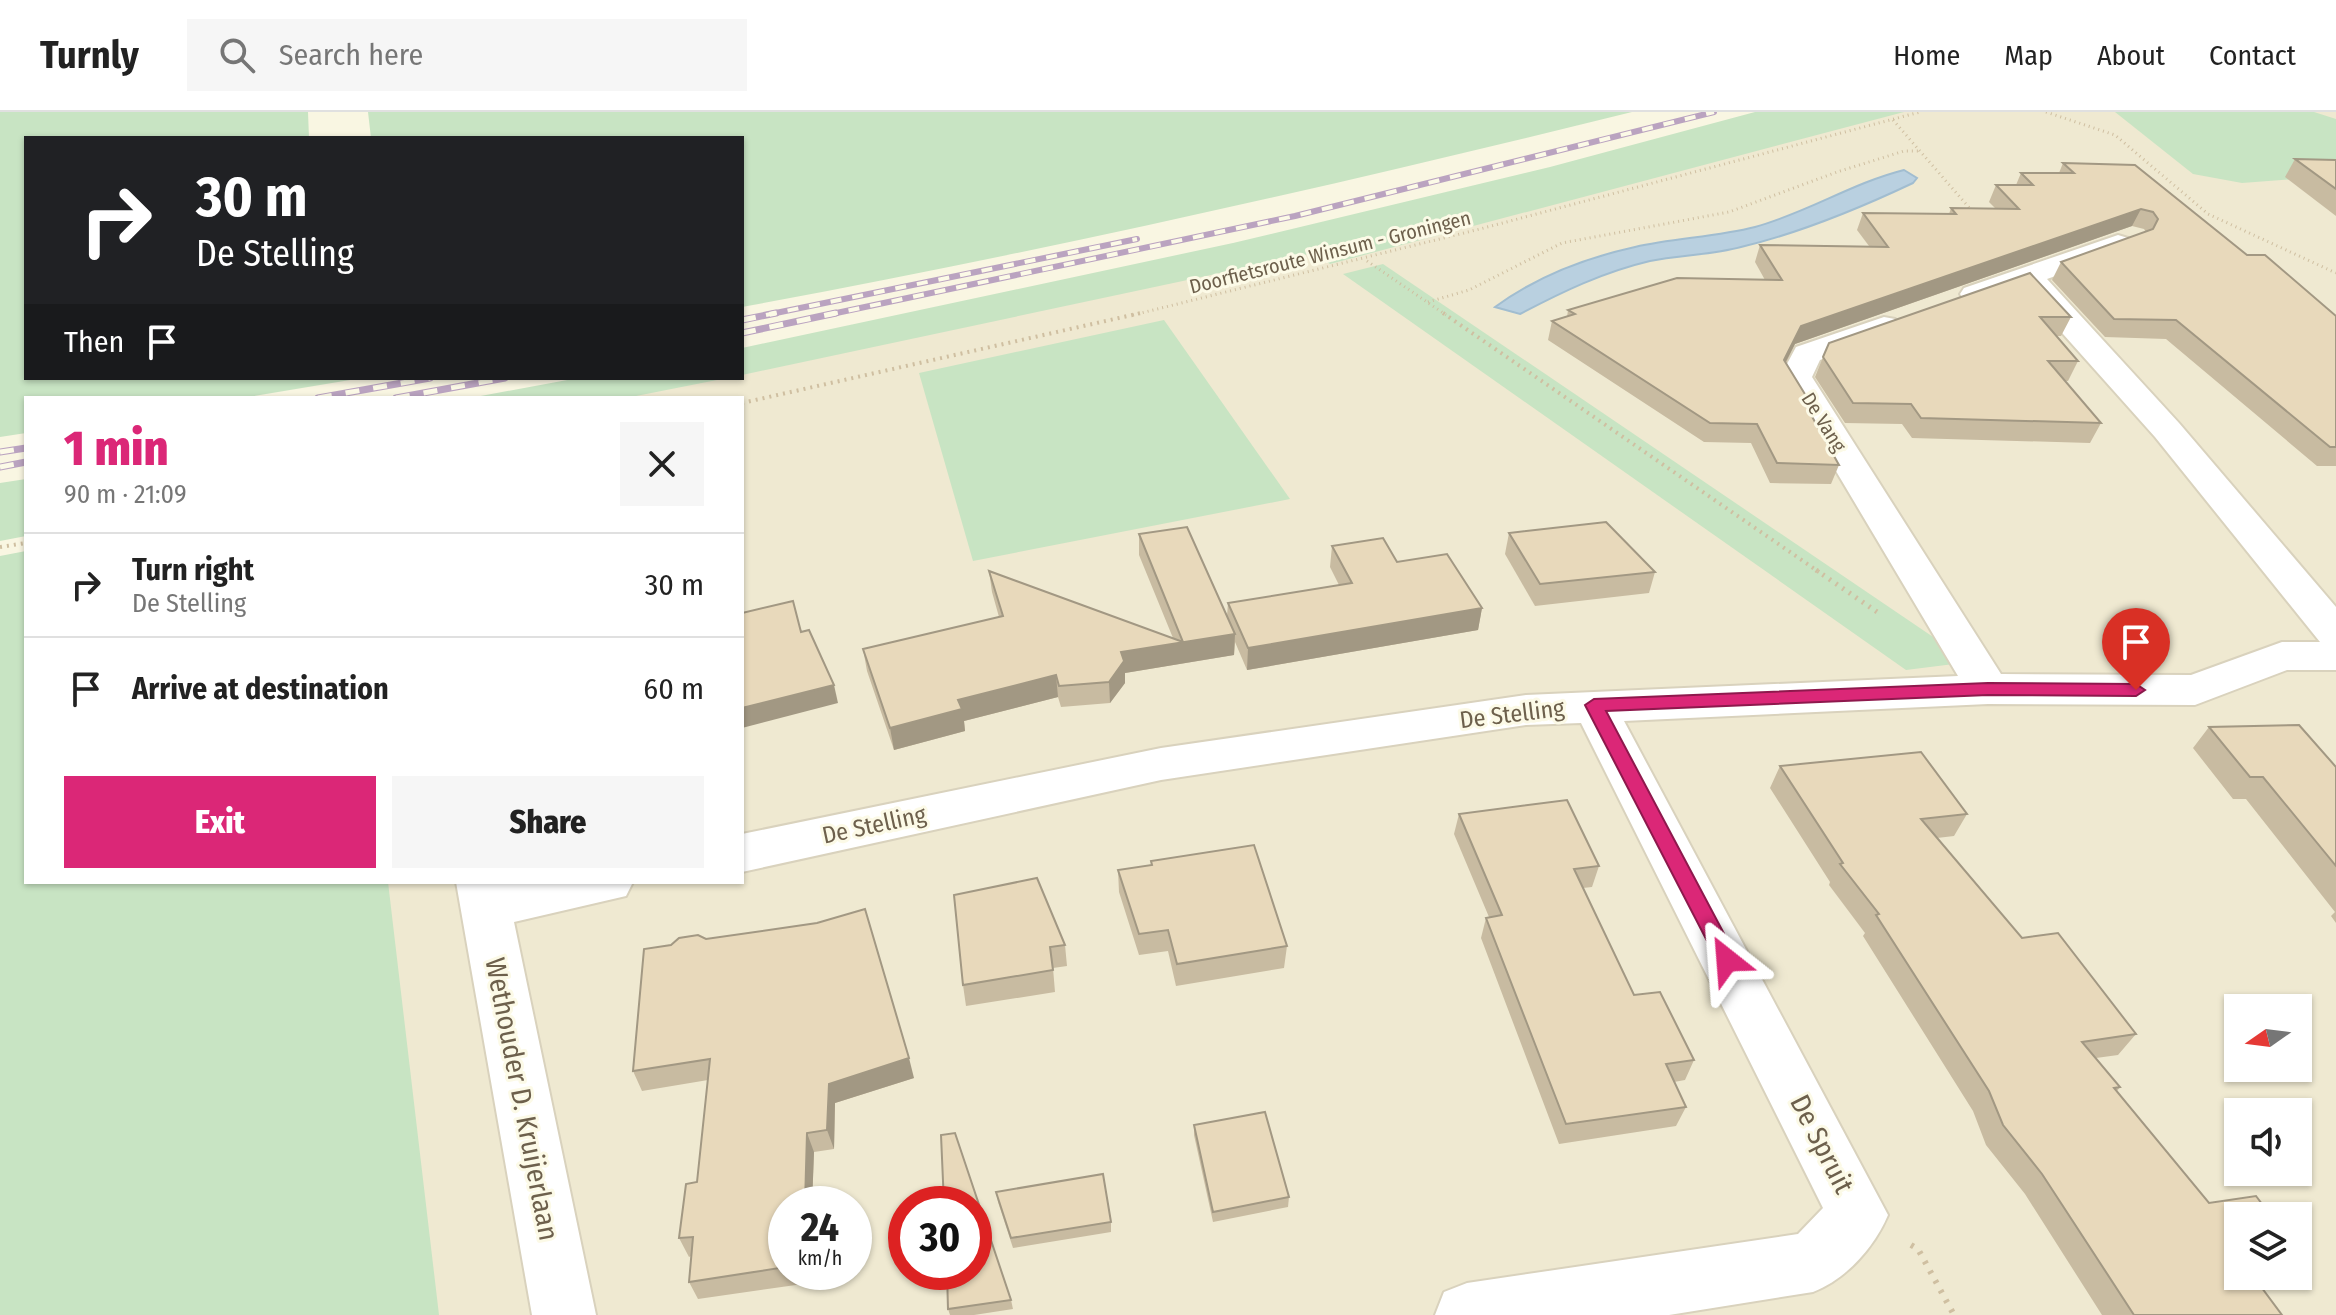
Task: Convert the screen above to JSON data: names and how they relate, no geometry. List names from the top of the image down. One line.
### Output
{"streets":{"street":["De Vang","De Stelling","Wethouder D. Kruijerlaan","De Spruit"],"path":["Doorfietsroute Winsum - Groningen"]},"crossings":[["De Vang","De Stelling"],["De Stelling","De Spruit"]],"north":"left","page":{"header":"Turnly","search":"Search here","nav":["Home","Map","About","Contact"],"turn":["30 m","De Stelling"],"then":"Then","heading":["1 min","90 m · 21:09"],"list":[{"name":"Turn right","note":"De Stelling","value":"30 m"},{"name":"Arrive at destination","value":"60 m"}],"buttons":["Exit","Share"],"speed":"24 km/h","limit":"30"}}
